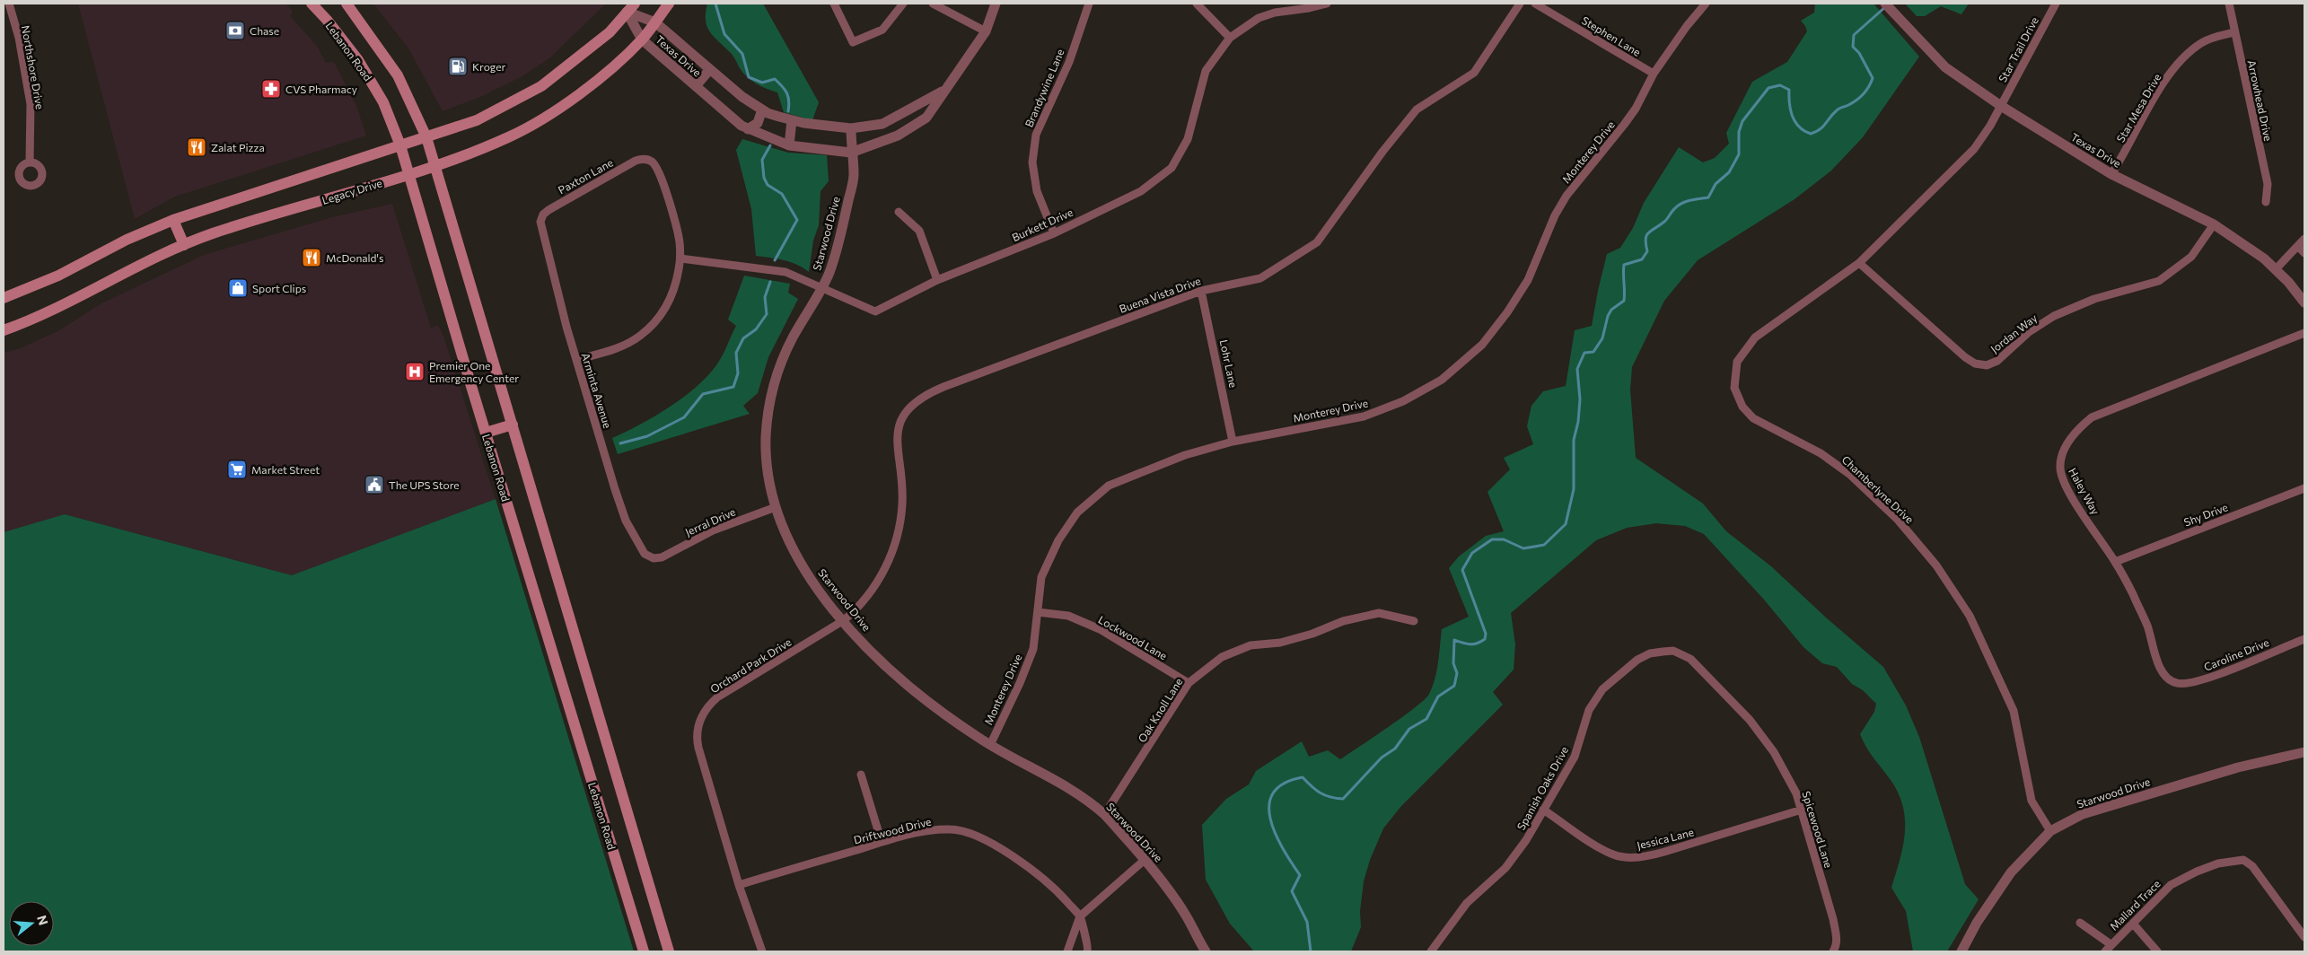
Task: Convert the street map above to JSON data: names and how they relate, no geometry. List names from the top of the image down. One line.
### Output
{"streets":{"main road":["Lebanon Road","Legacy Drive"],"street":["Stephen Lane","Star Trail Drive","Texas Drive","Northshore Drive","Brandywine Lane","Arrowhead Drive","Star Mesa Drive","Monterey Drive","Paxton Lane","Burkett Drive","Starwood Drive","Buena Vista Drive","Jordan Way","Lohr Lane","Arminta Avenue","Chamberlyne Drive","Haley Way","Shy Drive","Jerral Drive","Lockwood Lane","Caroline Drive","Orchard Park Drive","Oak Knoll Lane","Spanish Oaks Drive","Spicewood Lane","Driftwood Drive","Jessica Lane","Mallard Trace"]},"crossings":[["Stephen Lane","Monterey Drive"],["Star Trail Drive","Texas Drive"],["Star Trail Drive","Chamberlyne Drive"],["Lebanon Road","Legacy Drive"],["Texas Drive","Star Mesa Drive"],["Texas Drive","Legacy Drive"],["Texas Drive","Starwood Drive"],["Texas Drive","Jordan Way"],["Texas Drive","Chamberlyne Drive"],["Brandywine Lane","Burkett Drive"],["Arrowhead Drive","Star Mesa Drive"],["Monterey Drive","Starwood Drive"],["Monterey Drive","Lohr Lane"],["Monterey Drive","Lockwood Lane"],["Paxton Lane","Burkett Drive"],["Paxton Lane","Arminta Avenue"],["Burkett Drive","Starwood Drive"],["Starwood Drive","Chamberlyne Drive"],["Starwood Drive","Jerral Drive"],["Starwood Drive","Orchard Park Drive"],["Starwood Drive","Oak Knoll Lane"],["Buena Vista Drive","Lohr Lane"],["Buena Vista Drive","Orchard Park Drive"],["Jordan Way","Chamberlyne Drive"],["Arminta Avenue","Jerral Drive"],["Haley Way","Shy Drive"],["Haley Way","Caroline Drive"],["Lockwood Lane","Oak Knoll Lane"],["Orchard Park Drive","Driftwood Drive"],["Spanish Oaks Drive","Spicewood Lane"],["Spanish Oaks Drive","Jessica Lane"],["Spicewood Lane","Jessica Lane"]],"places":{"bank":["Chase"],"fuel station":["Kroger"],"pharmacy":["CVS Pharmacy"],"restaurant":["Zalat Pizza","McDonald's"],"shop":["Sport Clips"],"hospital":["Premier One Emergency Center"],"supermarket":["Market Street"],"public building":["The UPS Store"]},"north":"right"}
